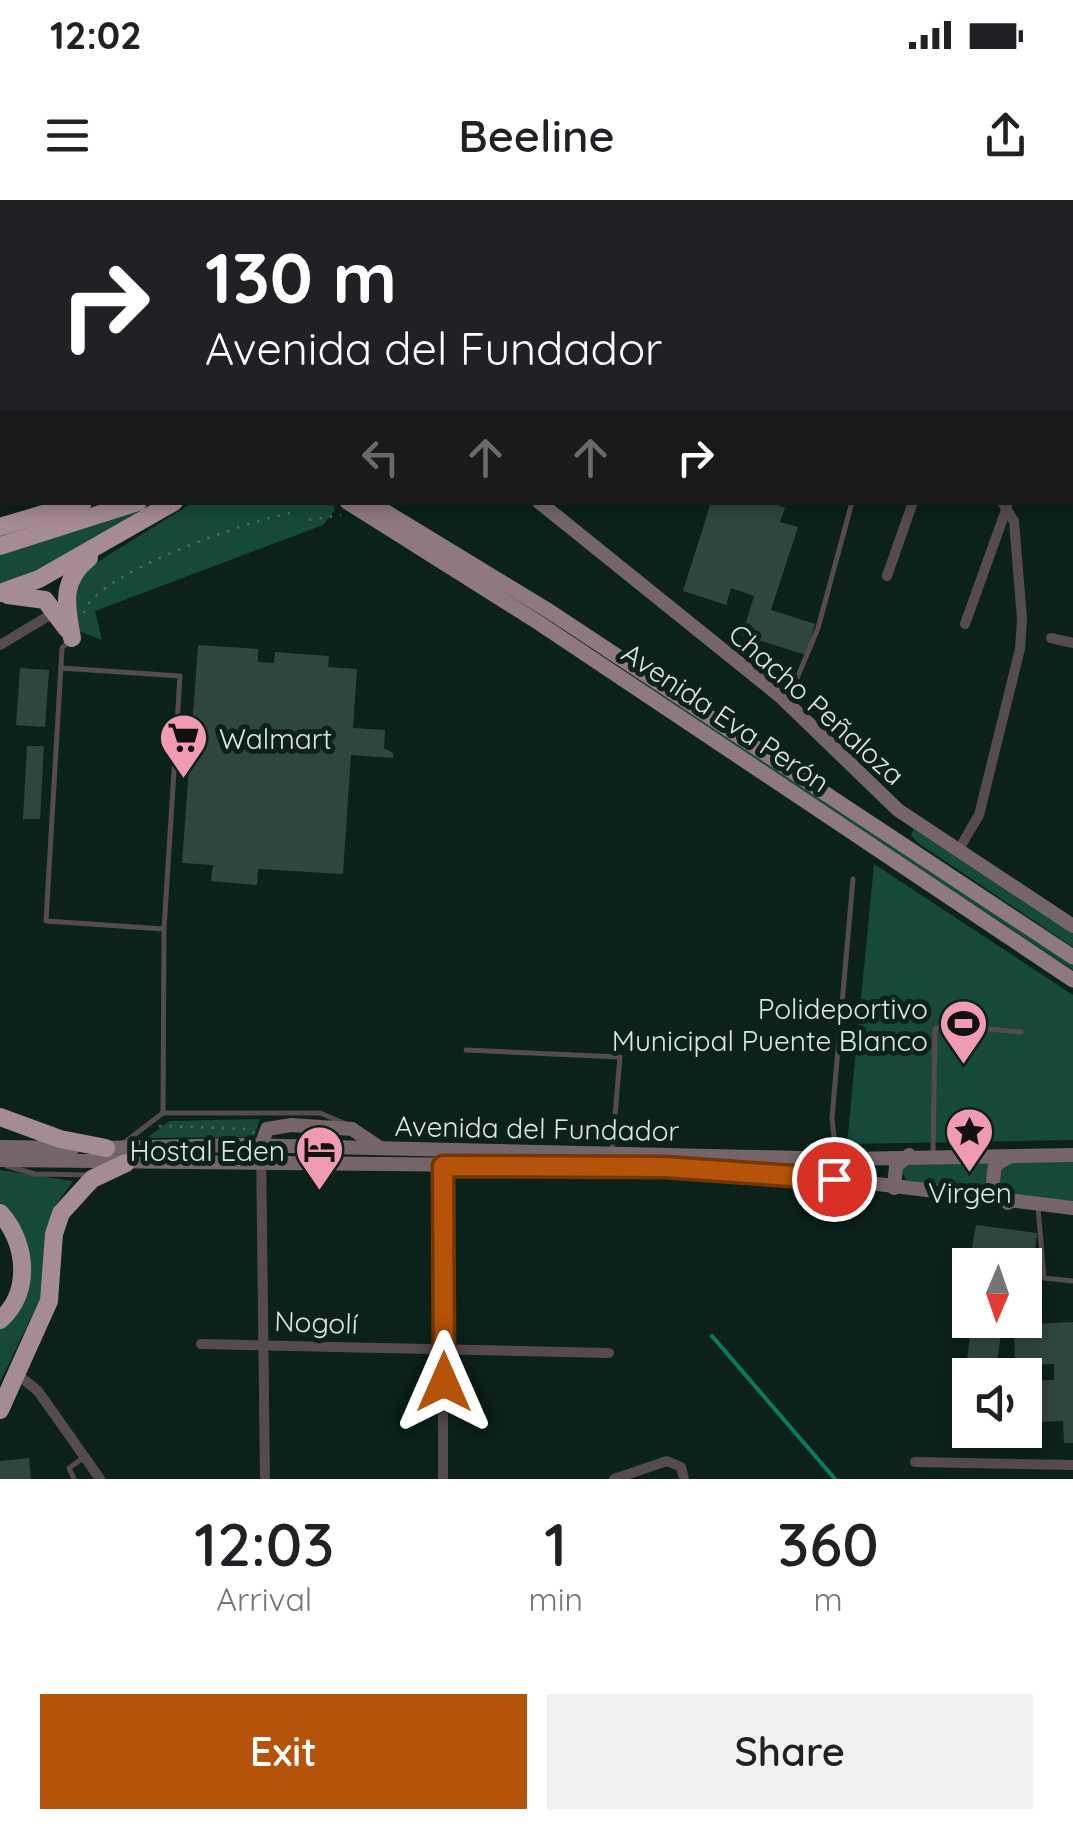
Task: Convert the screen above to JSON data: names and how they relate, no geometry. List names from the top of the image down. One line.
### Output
{"streets":{"main road":["Chacho Peñaloza","Avenida Eva Perón","Avenida del Fundador"],"street":["Nogolí"]},"places":{"supermarket":["Walmart"],"sports":["Polideportivo Municipal Puente Blanco"],"place":["Virgen"],"hotel":["Hostal Eden"]},"north":"bottom","page":{"status":"12:02","header":"Beeline","turn":["130 m","Avenida del Fundador"],"eta":["12:03","Arrival","1","min","360","m"],"buttons":["Exit","Share"]}}
